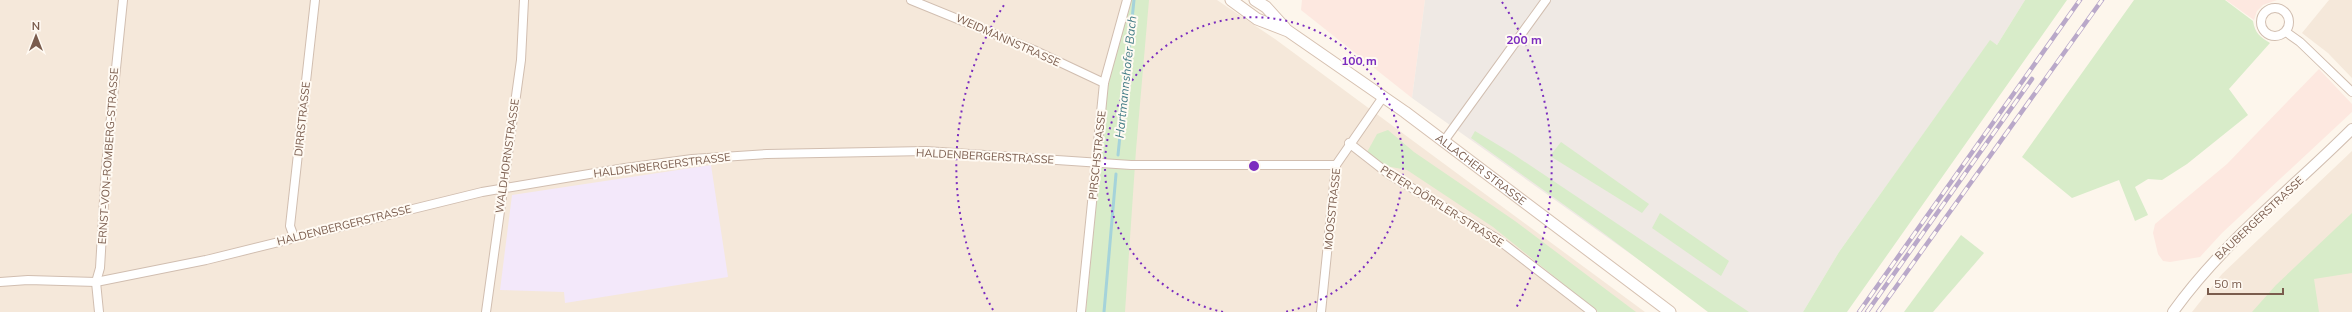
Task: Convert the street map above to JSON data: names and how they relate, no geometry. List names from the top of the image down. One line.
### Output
{"streets":{"main road":["ALLACHER STRASSE"],"street":["WEIDMANNSTRASSE","DIRRSTRASSE","PIRSCHSTRASSE","ERNST-VON-ROMBERG-STRASSE","WALDHORNSTRASSE","HALDENBERGERSTRASSE","PETER-DÖRFLER-STRASSE","MOOSSTRASSE","BAUBERGERSTRASSE"]},"crossings":[["WEIDMANNSTRASSE","PIRSCHSTRASSE"],["DIRRSTRASSE","HALDENBERGERSTRASSE"],["PIRSCHSTRASSE","HALDENBERGERSTRASSE"],["ERNST-VON-ROMBERG-STRASSE","HALDENBERGERSTRASSE"],["WALDHORNSTRASSE","HALDENBERGERSTRASSE"],["HALDENBERGERSTRASSE","MOOSSTRASSE"],["ALLACHER STRASSE","MOOSSTRASSE"],["PETER-DÖRFLER-STRASSE","MOOSSTRASSE"]],"water":["Hartmannshofer Bach"],"scale_bar":"50 m","north":"top","rings":["200 m","100 m"]}
